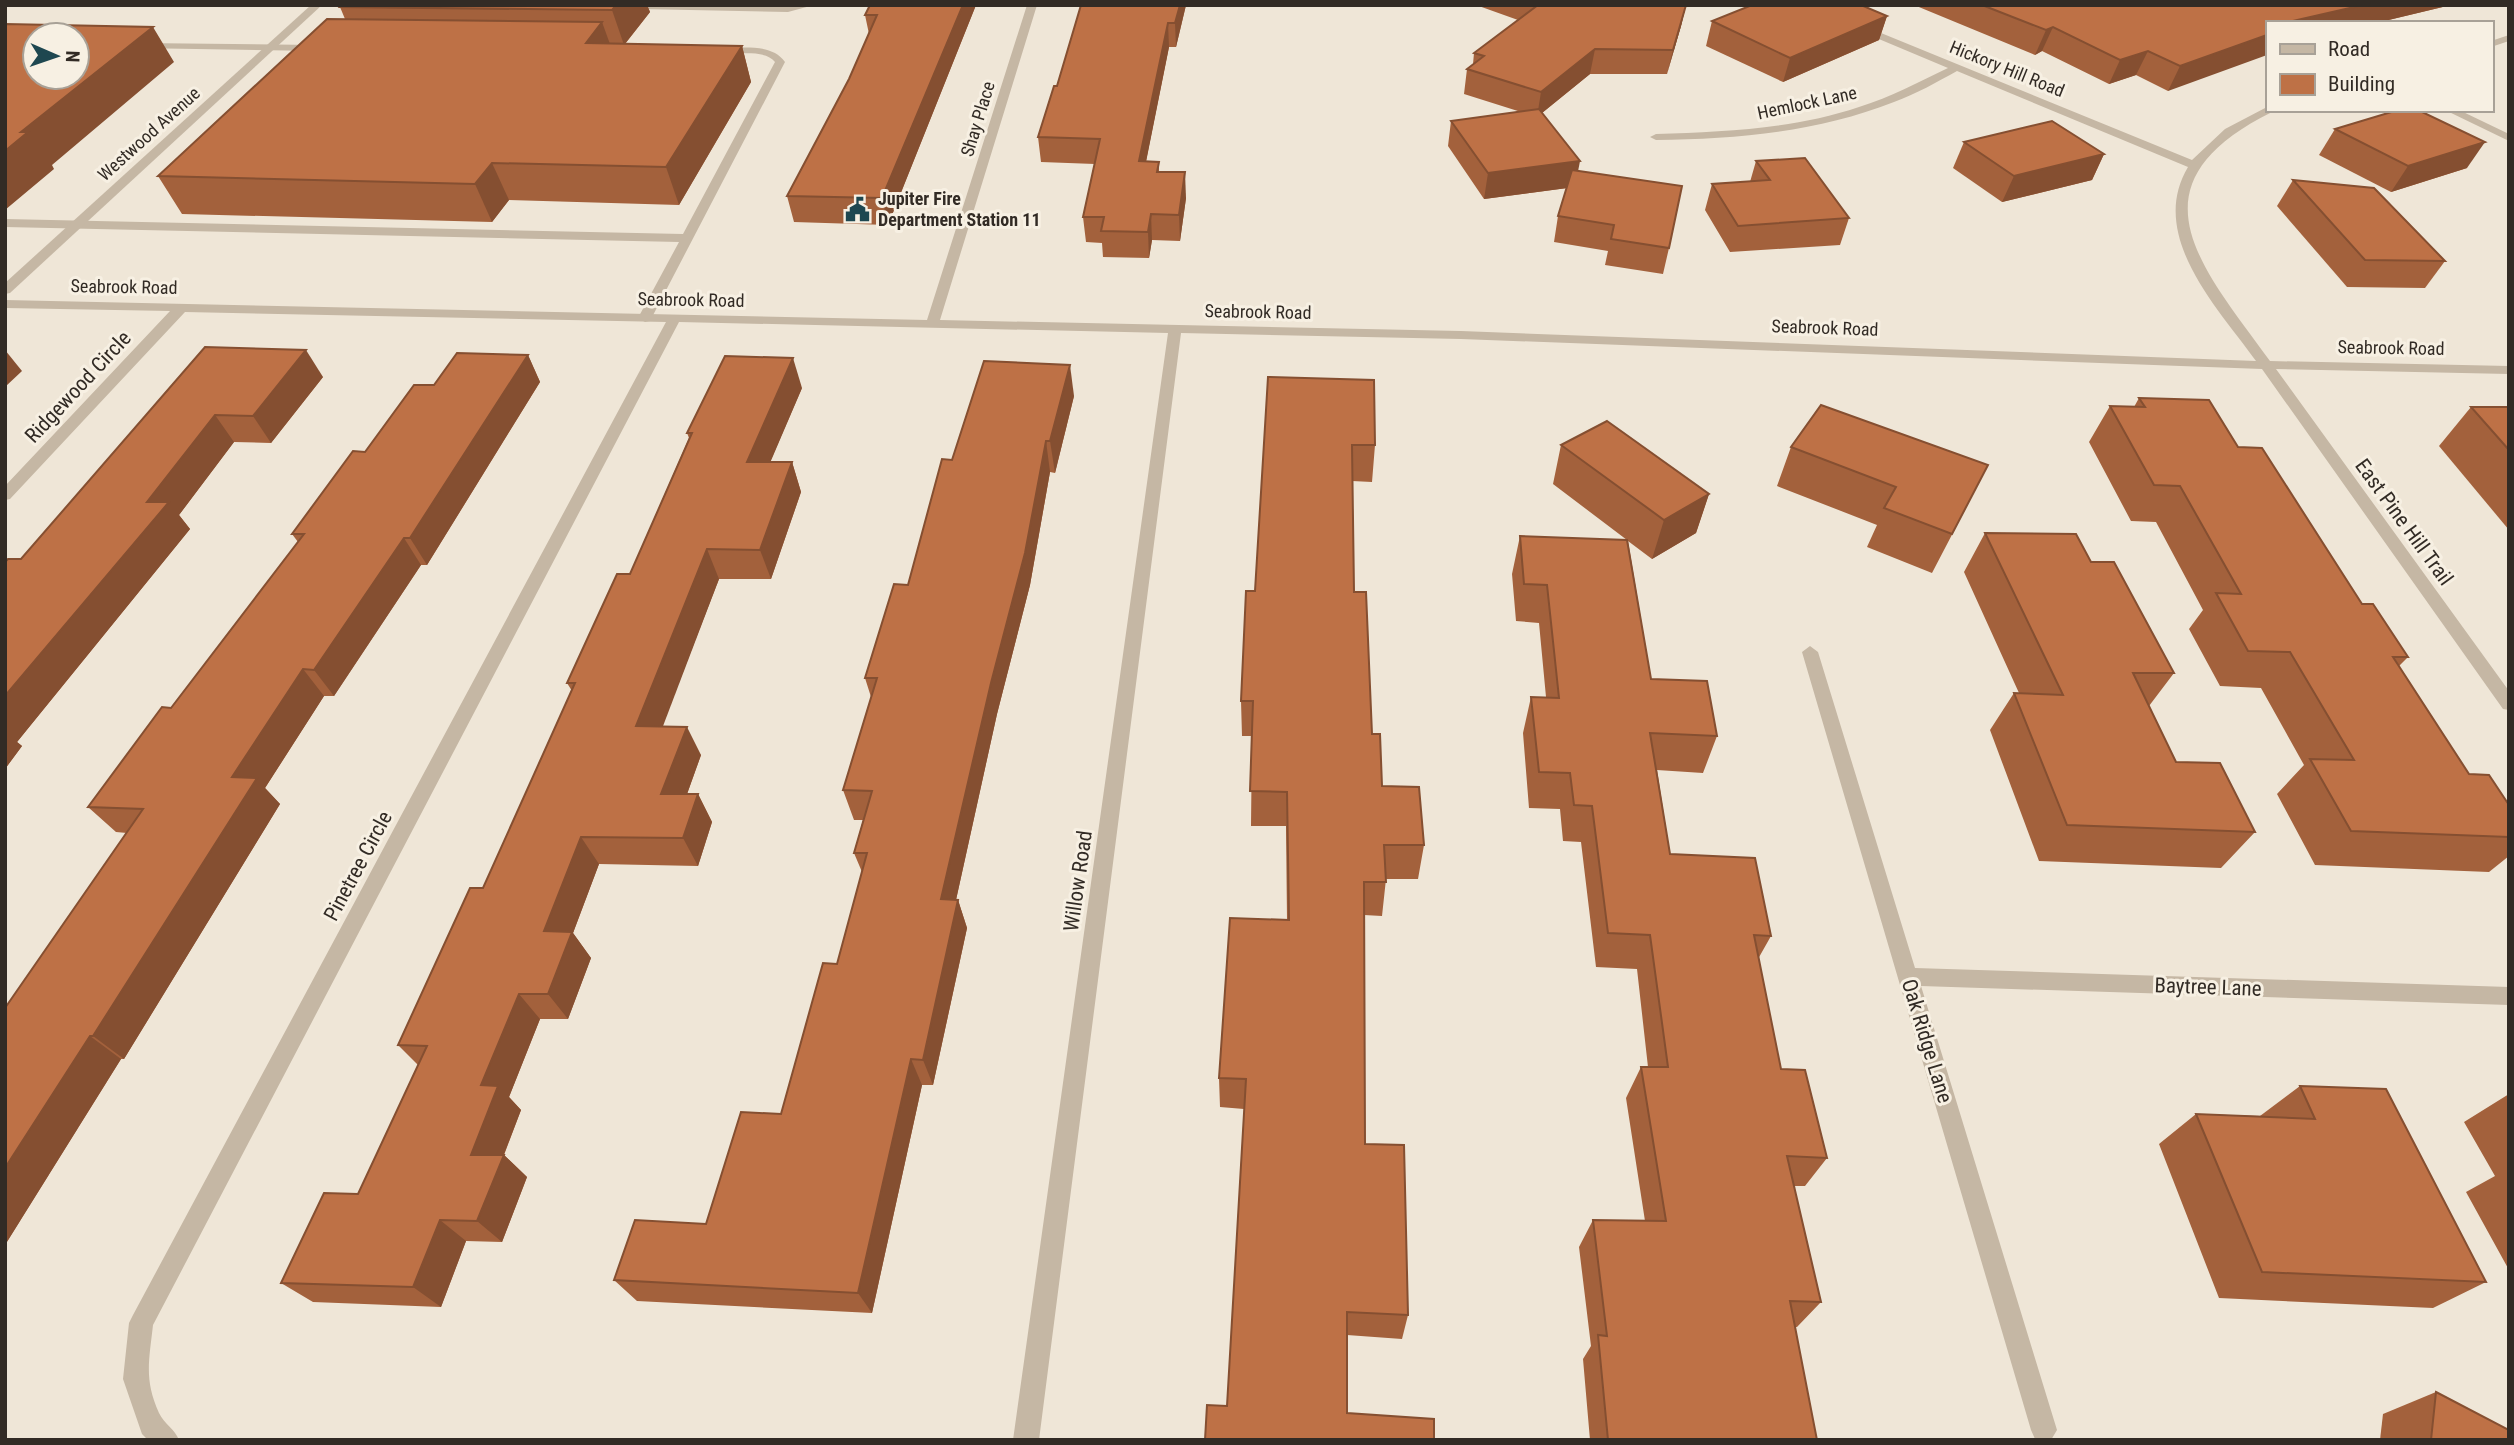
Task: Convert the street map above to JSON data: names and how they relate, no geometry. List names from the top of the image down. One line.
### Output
{"streets":{"street":["Hickory Hill Road","Hemlock Lane","Shay Place","Westwood Avenue","Seabrook Road","Ridgewood Circle","East Pine Hill Trail","Pinetree Circle","Willow Road","Baytree Lane","Oak Ridge Lane"]},"crossings":[["Hickory Hill Road","Hemlock Lane"],["Hickory Hill Road","East Pine Hill Trail"],["Shay Place","Seabrook Road"],["Seabrook Road","Ridgewood Circle"],["Seabrook Road","East Pine Hill Trail"],["Seabrook Road","Pinetree Circle"],["Seabrook Road","Willow Road"],["Baytree Lane","Oak Ridge Lane"]],"places":{"public building":["Jupiter Fire Department Station 11"]},"legend":["Road","Building"],"north":"right"}
